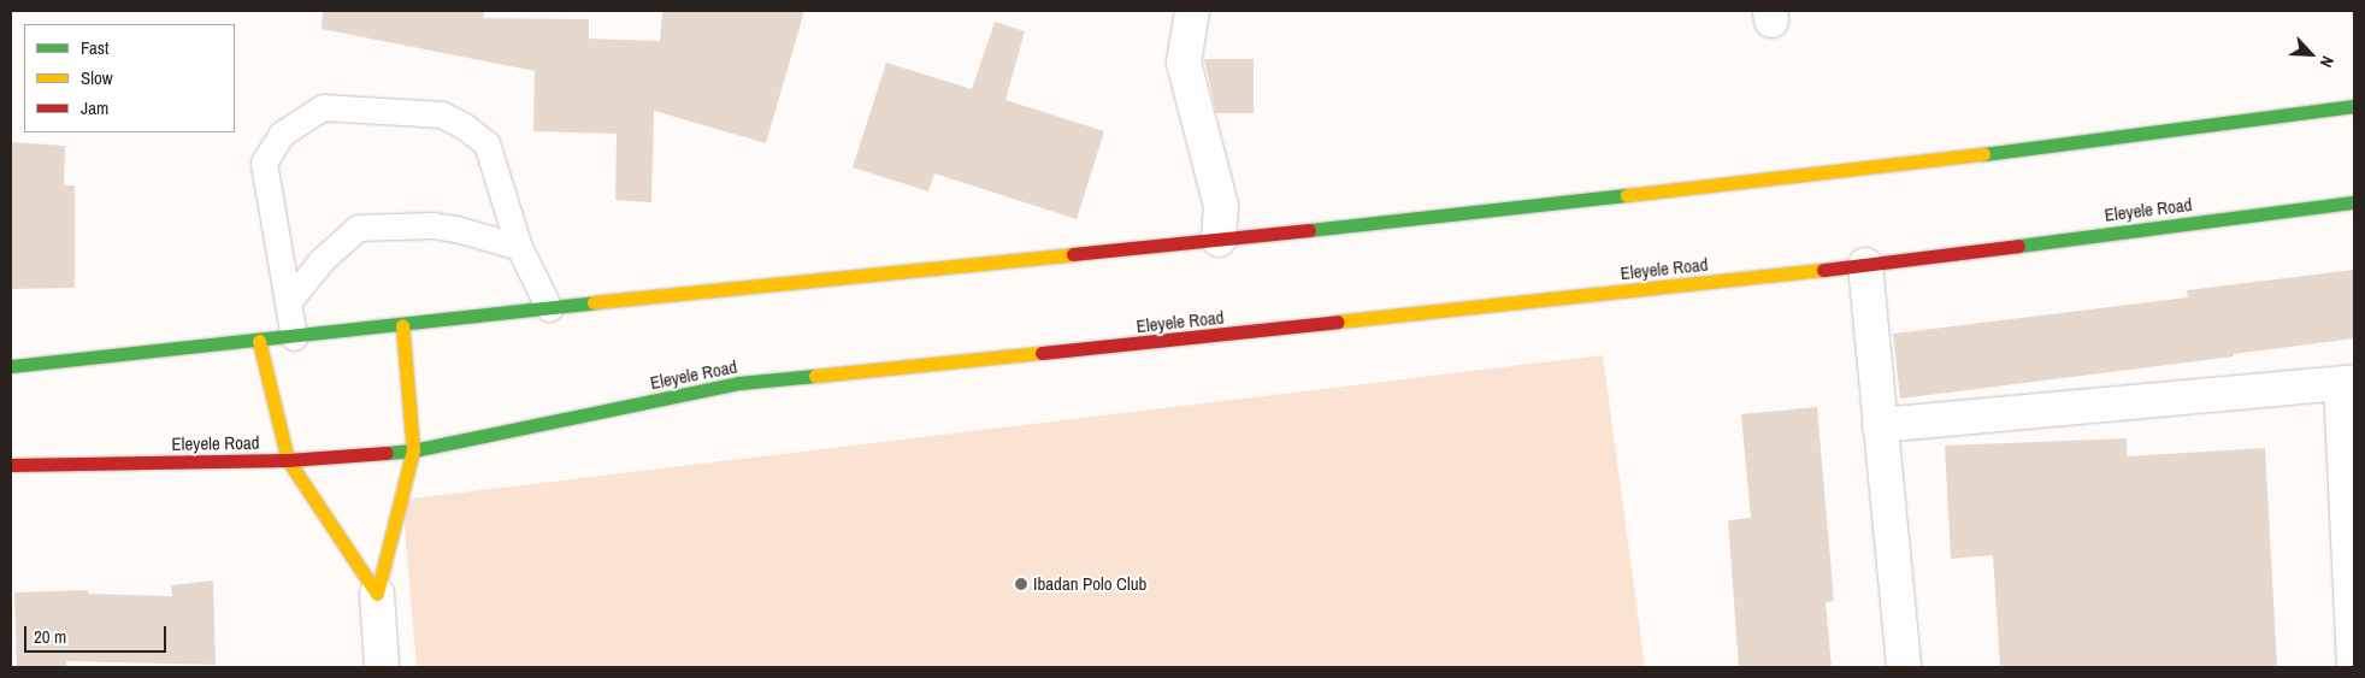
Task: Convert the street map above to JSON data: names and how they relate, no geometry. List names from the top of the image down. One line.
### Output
{"streets":{"main road":["Eleyele Road"]},"places":["Ibadan Polo Club"],"legend":["Fast","Slow","Jam"],"scale_bar":"20 m","north":"bottom right"}
